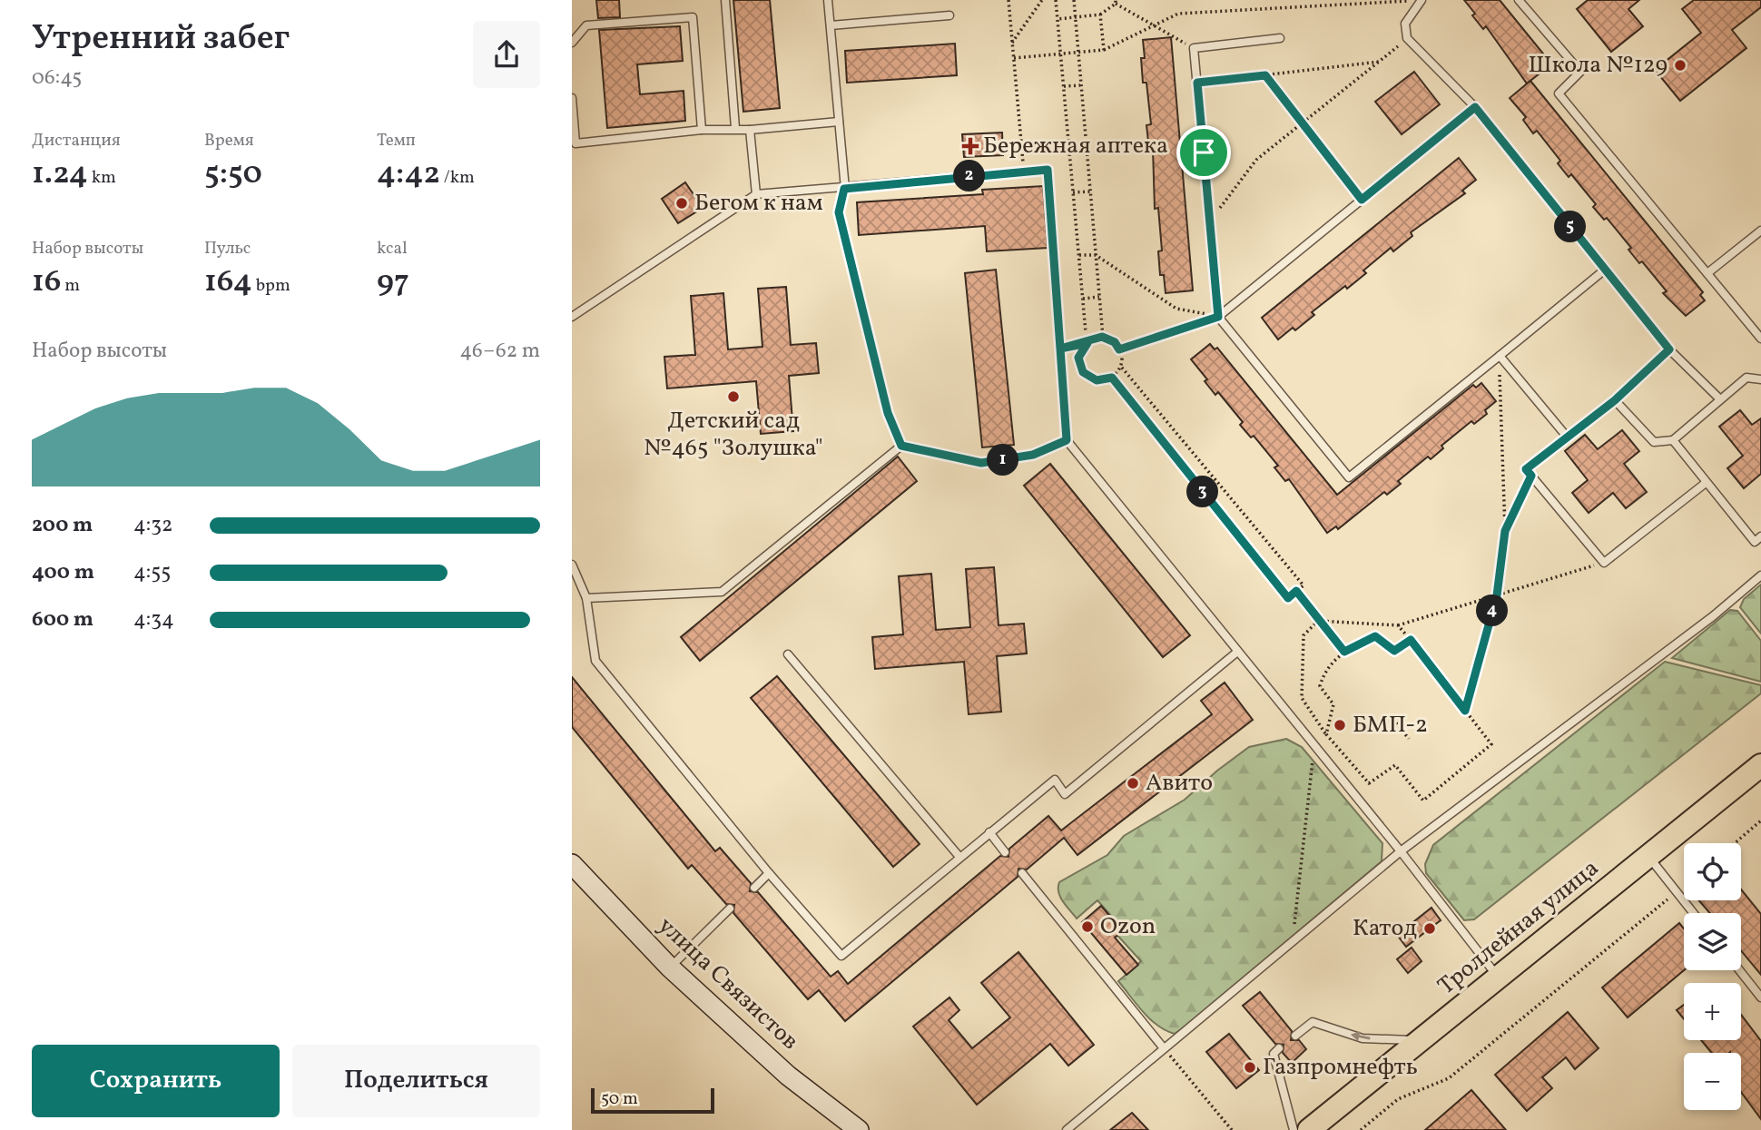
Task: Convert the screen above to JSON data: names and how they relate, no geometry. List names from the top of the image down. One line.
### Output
{"streets":{"main road":["Троллейная улица","улица Связистов"]},"places":{"other":["Школа №129","Бегом к нам","Детский сад №465 \"Золушка\"","БМП-2","Авито","Ozon","Катод","Газпромнефть"],"health":["Бережная аптека"]},"scale_bar":"50 m","page":{"heading":["Утренний забег","06:45"],"stats":[["Дистанция","1.24 km"],["Время","5:50"],["Темп","4:42 /km"],["Набор высоты","16 m"],["Пульс","164 bpm"],["kcal","97"]],"pins":["2","5","1","3","4"],"chart":["Набор высоты","46–62 m"],"list":[{"name":"200 m","note":"4:32"},{"name":"400 m","note":"4:55"},{"name":"600 m","note":"4:34"}],"map_buttons":["+","−"],"buttons":["Сохранить","Поделиться"],"scale":"50 m"}}
